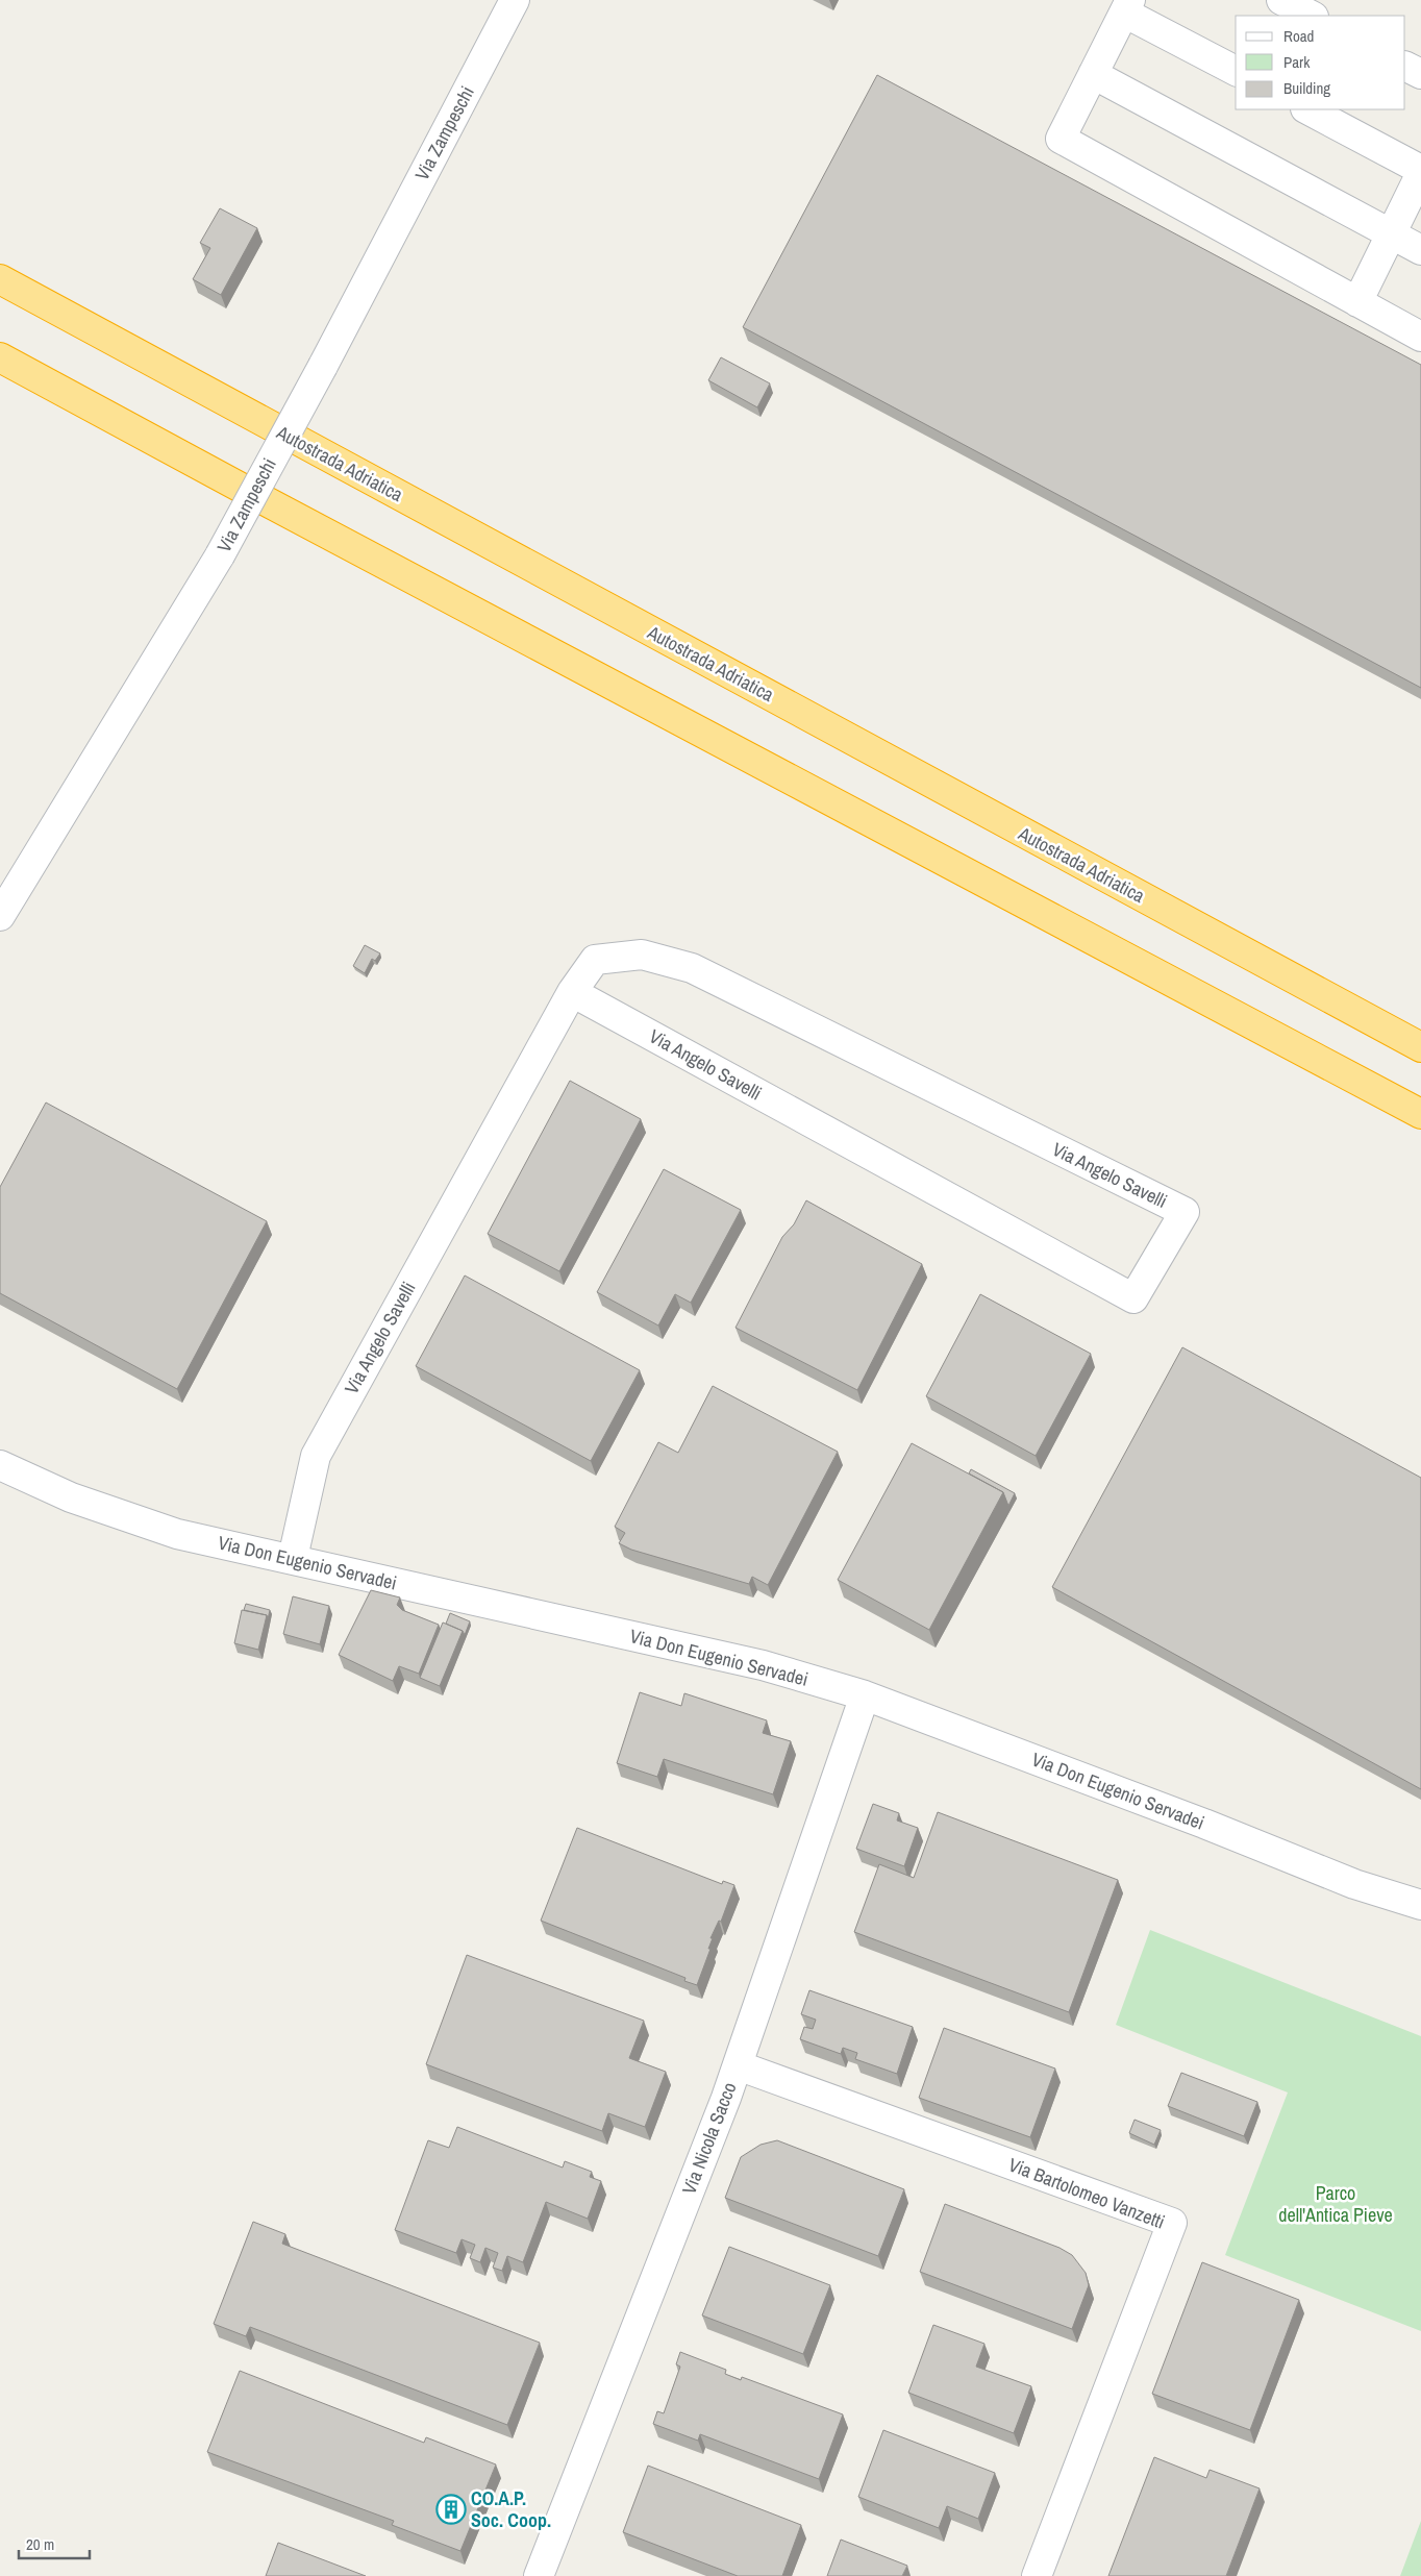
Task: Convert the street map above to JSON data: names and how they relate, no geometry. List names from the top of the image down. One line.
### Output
{"streets":{"highway":["Autostrada Adriatica"],"street":["Via Zampeschi","Via Angelo Savelli","Via Don Eugenio Servadei","Via Nicola Sacco","Via Bartolomeo Vanzetti"]},"crossings":[["Via Angelo Savelli","Via Don Eugenio Servadei"],["Via Don Eugenio Servadei","Via Nicola Sacco"],["Via Nicola Sacco","Via Bartolomeo Vanzetti"]],"parks":["Parco dell'Antica Pieve"],"places":{"building":["CO.A.P. Soc. Coop."]},"legend":["Road","Park","Building"],"scale_bar":"20 m"}
